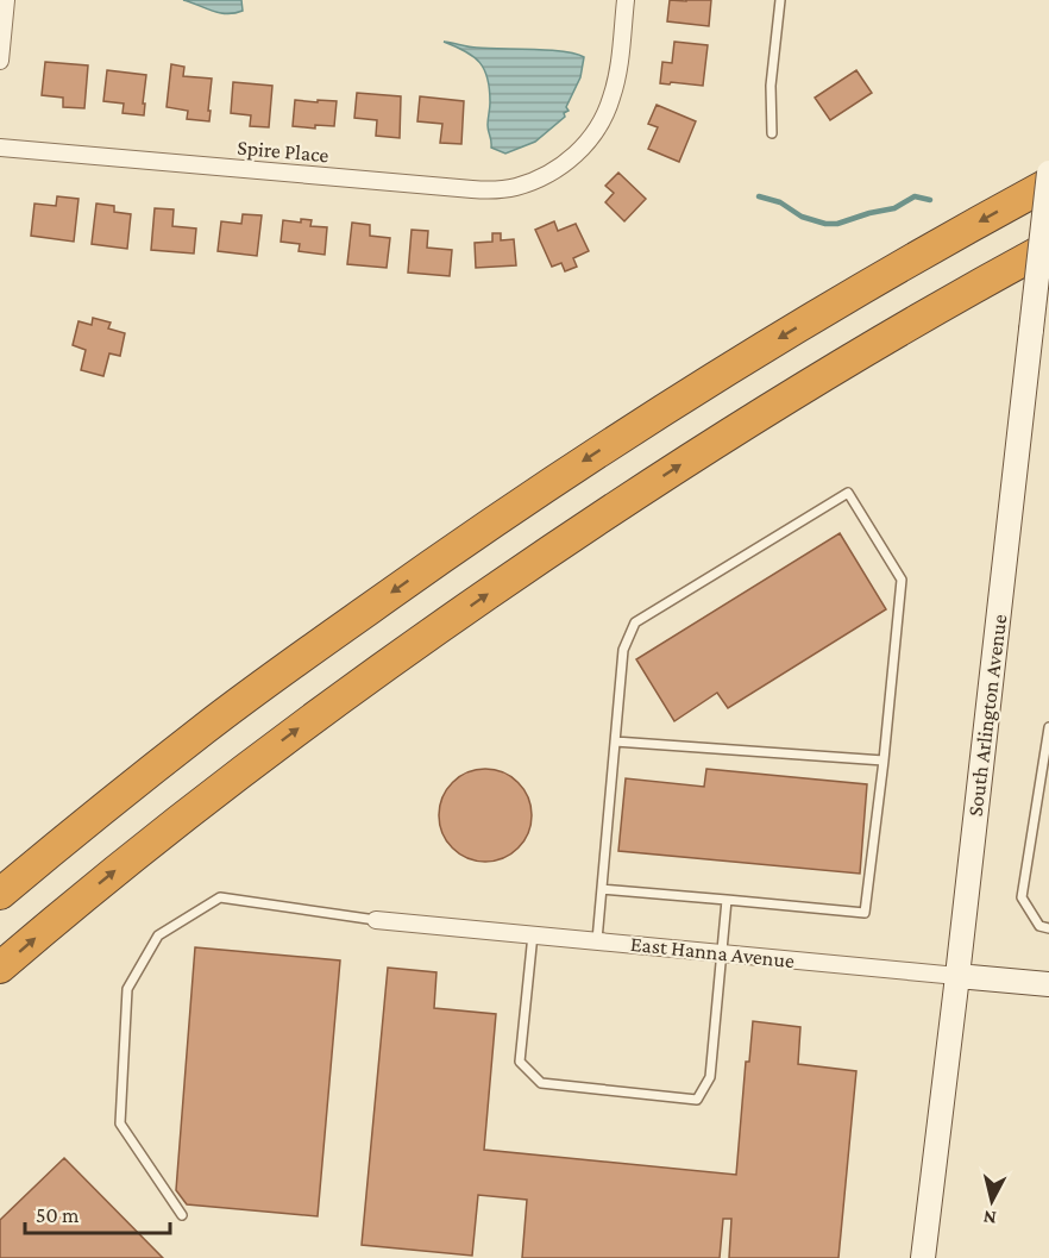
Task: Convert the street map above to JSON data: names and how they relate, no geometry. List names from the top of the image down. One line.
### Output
{"streets":{"main road":["South Arlington Avenue","East Hanna Avenue"],"street":["Spire Place"]},"crossings":[["South Arlington Avenue","East Hanna Avenue"]],"scale_bar":"50 m","north":"bottom"}
